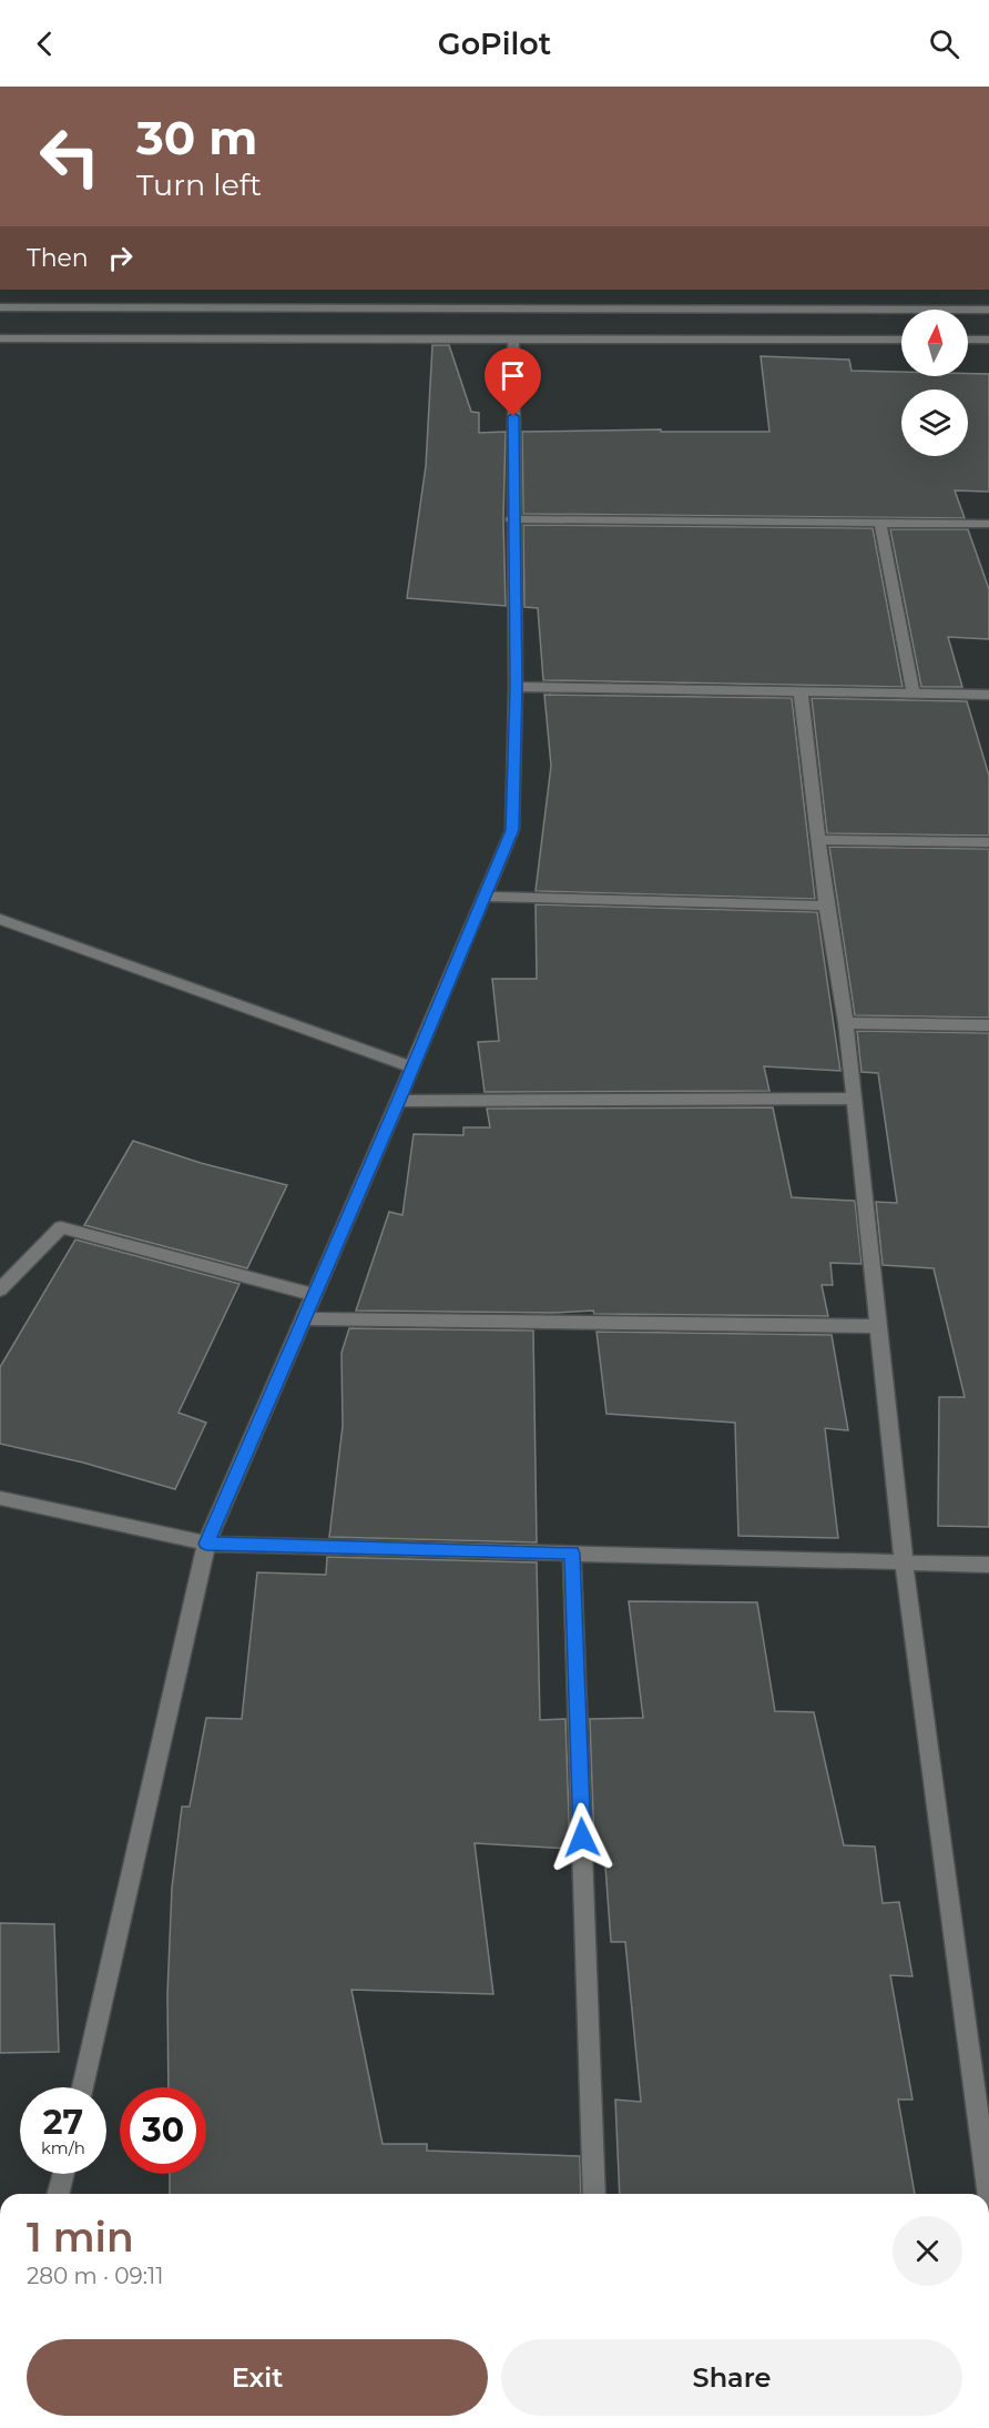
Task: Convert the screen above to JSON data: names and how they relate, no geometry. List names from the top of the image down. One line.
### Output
{"north":"top","page":{"header":"GoPilot","turn":["30 m","Turn left"],"then":"Then","speed":"27 km/h","limit":"30","heading":["1 min","280 m · 09:11"],"buttons":["Exit","Share"]}}
